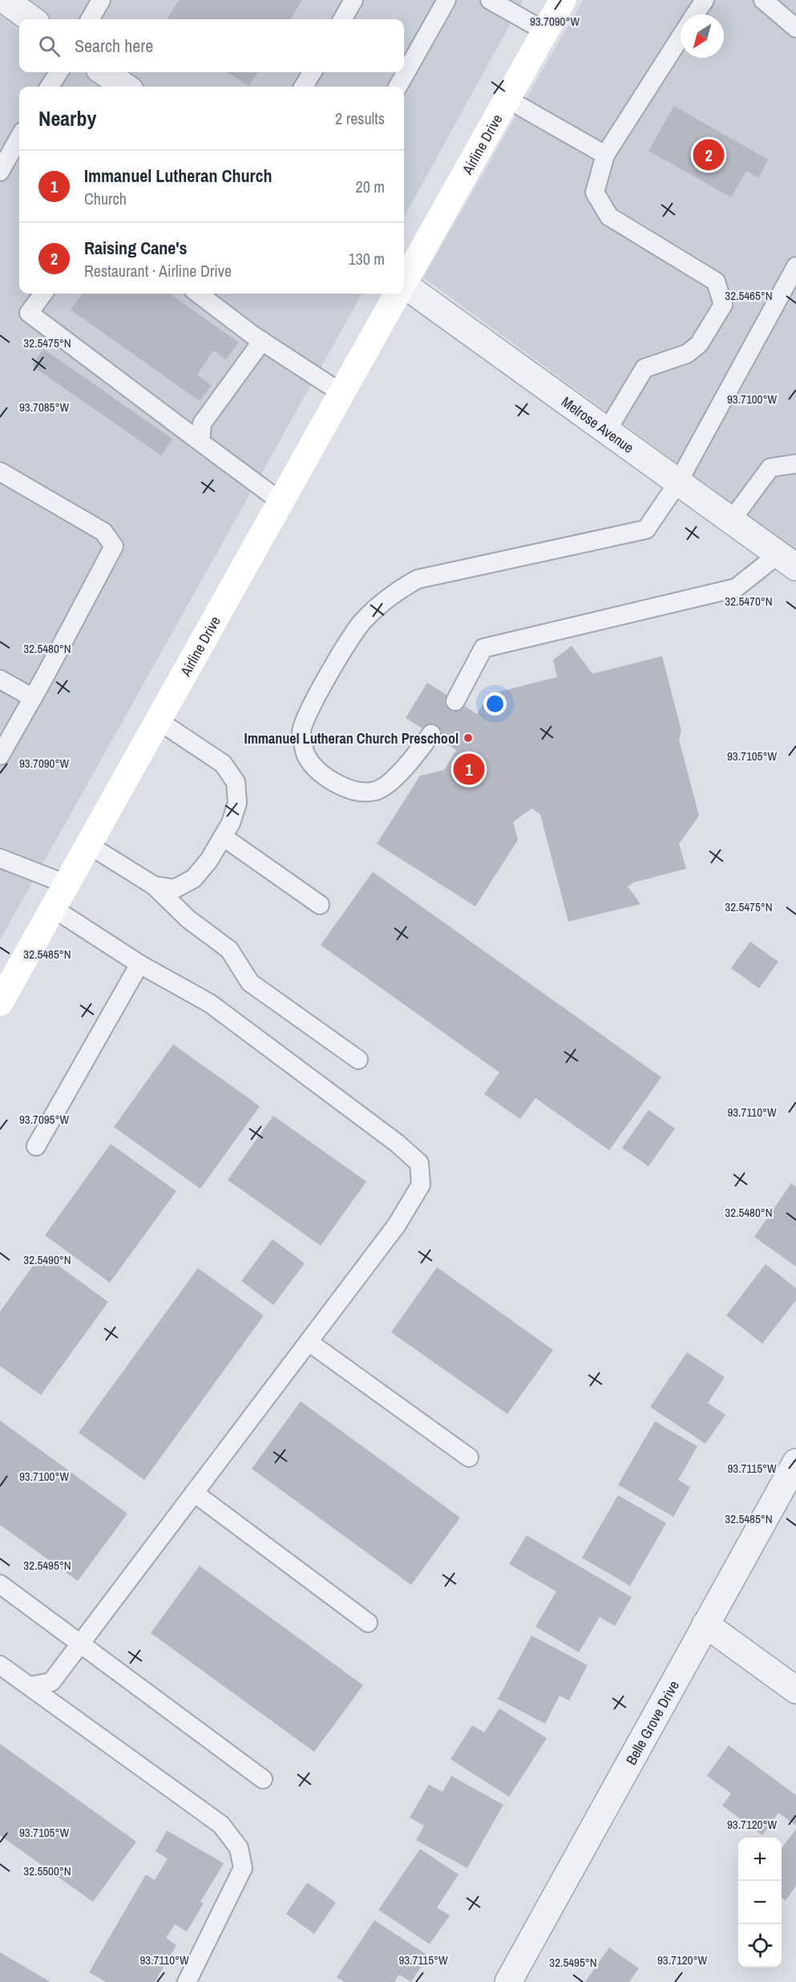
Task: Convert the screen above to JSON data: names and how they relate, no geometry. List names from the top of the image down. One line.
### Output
{"streets":{"main road":["Airline Drive"],"street":["Melrose Avenue","Belle Grove Drive"]},"places":["Immanuel Lutheran Church Preschool"],"north":"bottom left","page":{"search":"Search here","heading":["Nearby","2 results"],"pins":["2","1"],"list":[{"mark":"1","name":"Immanuel Lutheran Church","note":"Church","value":"20 m"},{"mark":"2","name":"Raising Cane's","note":"Restaurant · Airline Drive","value":"130 m"}],"map_buttons":["+","−"]},"coordinates":["93.7090°W","32.5465°N","32.5475°N","93.7100°W","93.7085°W","32.5470°N","32.5480°N","93.7105°W","32.5485°N","93.7110°W","93.7095°W","32.5490°N","93.7115°W","32.5495°N","93.7120°W","32.5500°N"]}
